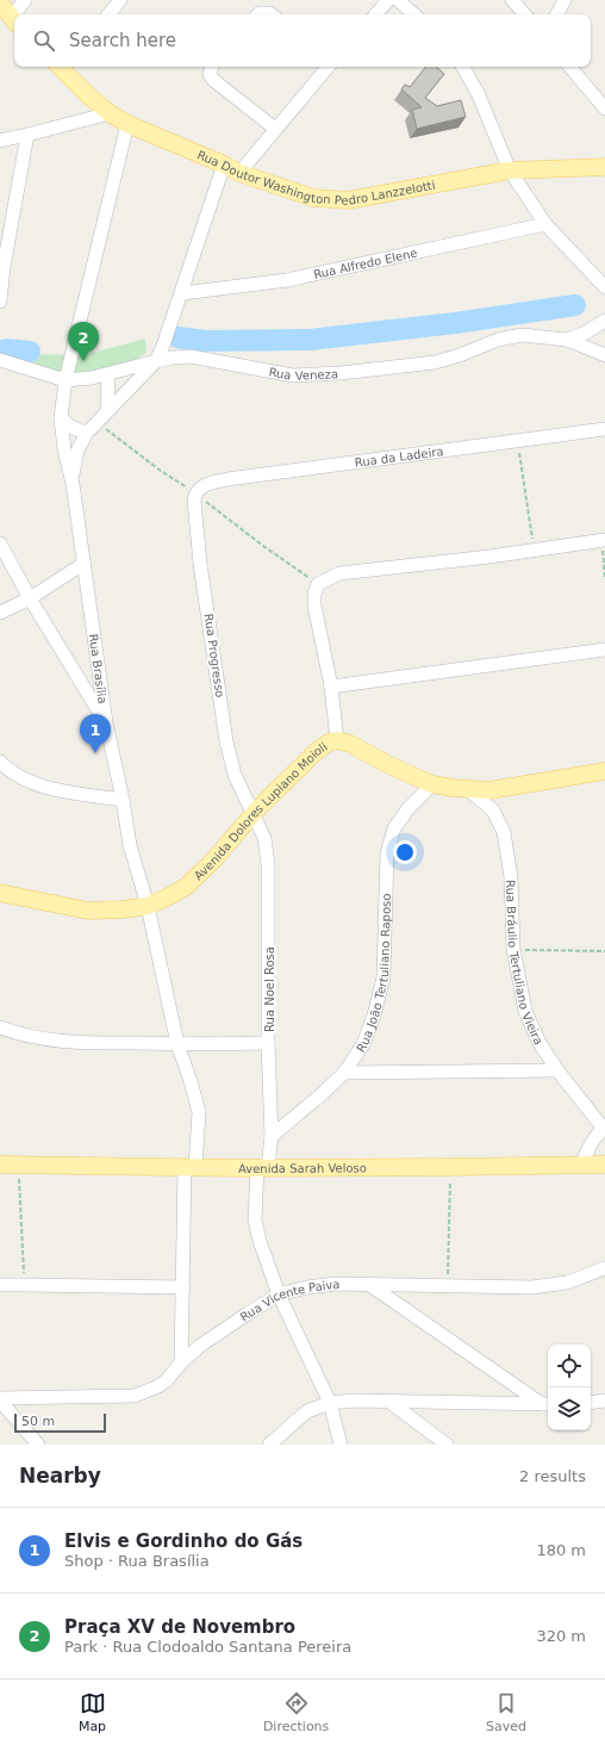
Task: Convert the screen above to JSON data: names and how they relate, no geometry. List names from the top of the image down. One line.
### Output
{"streets":{"main road":["Rua Doutor Washington Pedro Lanzzelotti","Avenida Dolores Lupiano Moioli","Avenida Sarah Veloso"],"street":["Rua Alfredo Elene","Rua Veneza","Rua da Ladeira","Rua Progresso","Rua Brasília","Rua Bráulio Tertuliano Vieira","Rua João Tertuliano Raposo","Rua Noel Rosa","Rua Vicente Paiva"]},"crossings":[["Rua Doutor Washington Pedro Lanzzelotti","Rua Brasília"],["Rua Veneza","Rua Brasília"],["Rua da Ladeira","Rua Progresso"],["Rua Progresso","Avenida Dolores Lupiano Moioli"],["Rua Progresso","Rua Noel Rosa"],["Rua Brasília","Avenida Dolores Lupiano Moioli"],["Rua Brasília","Avenida Sarah Veloso"],["Rua Brasília","Rua Vicente Paiva"],["Avenida Dolores Lupiano Moioli","Rua Bráulio Tertuliano Vieira"],["Avenida Dolores Lupiano Moioli","Rua João Tertuliano Raposo"],["Avenida Dolores Lupiano Moioli","Rua Noel Rosa"],["Rua João Tertuliano Raposo","Rua Noel Rosa"],["Rua Noel Rosa","Avenida Sarah Veloso"],["Rua Noel Rosa","Rua Vicente Paiva"]],"scale_bar":"50 m","page":{"search":"Search here","pins":["2","1"],"scale":"50 m","heading":["Nearby","2 results"],"list":[{"mark":"1","name":"Elvis e Gordinho do Gás","note":"Shop · Rua Brasília","value":"180 m"},{"mark":"2","name":"Praça XV de Novembro","note":"Park · Rua Clodoaldo Santana Pereira","value":"320 m"}],"nav":["Map","Directions","Saved"]}}
